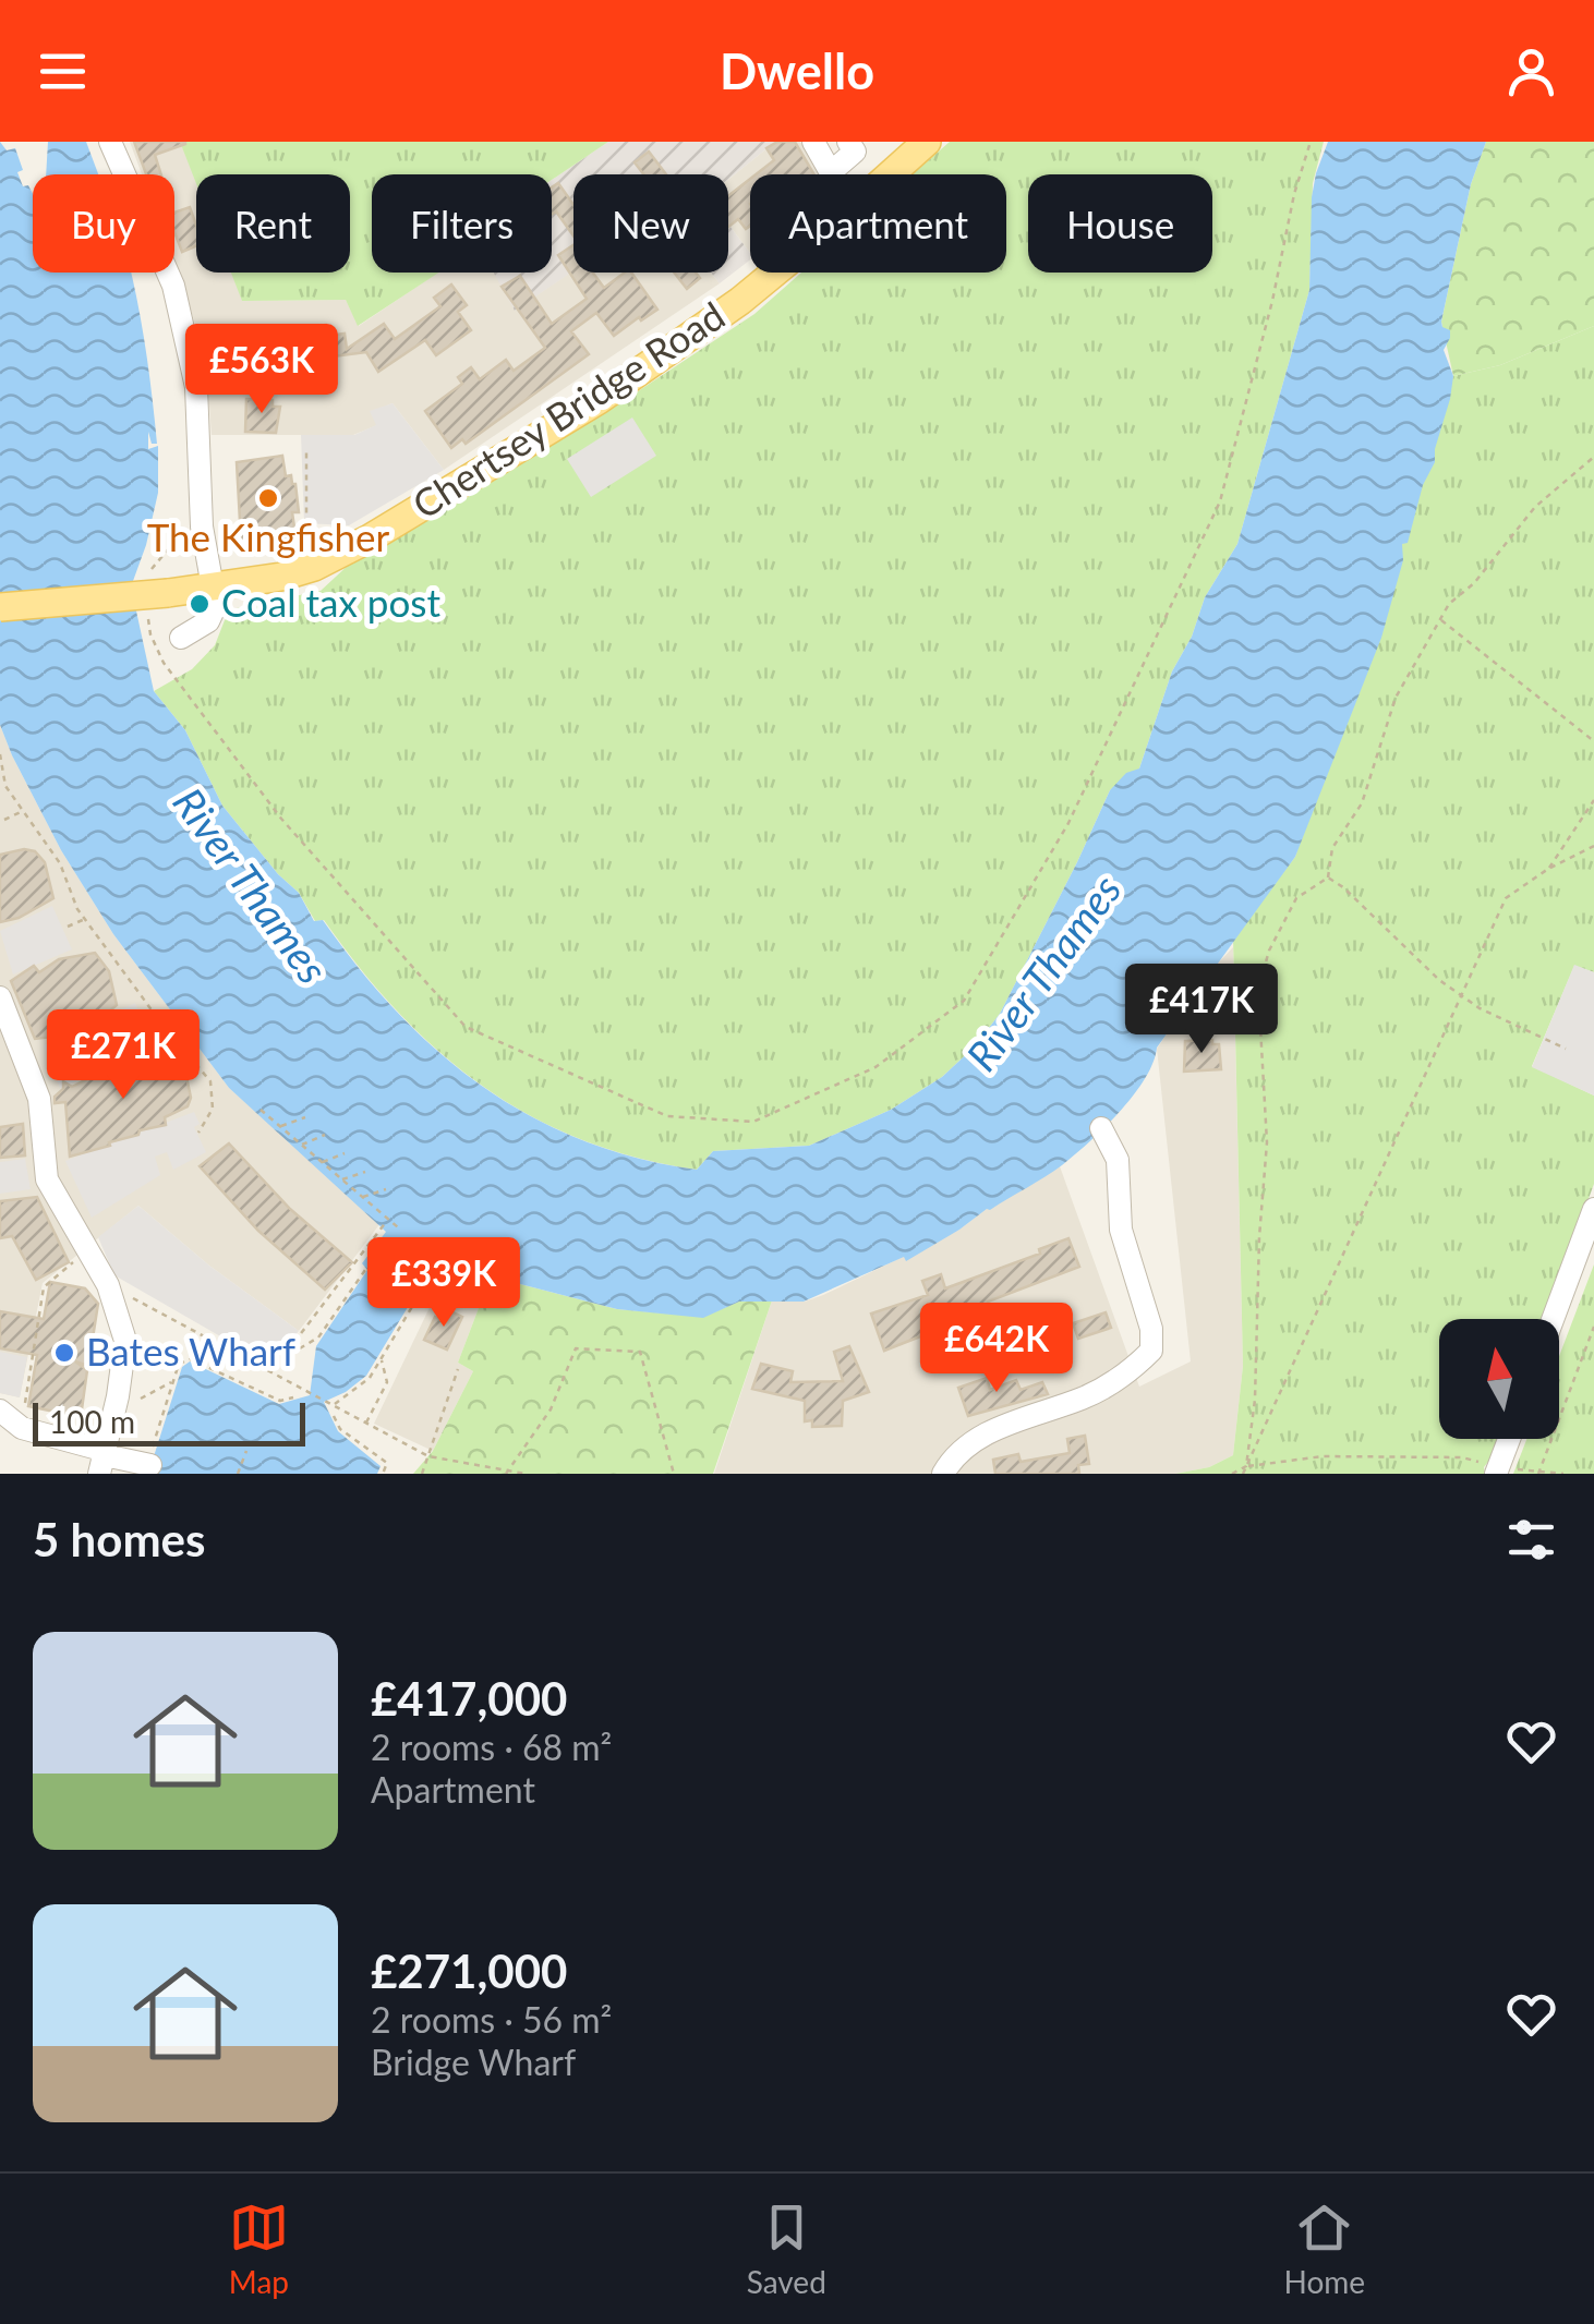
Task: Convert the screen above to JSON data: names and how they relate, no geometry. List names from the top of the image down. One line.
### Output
{"streets":{"main road":["Chertsey Bridge Road"]},"water":["River Thames"],"places":["The Kingfisher","Coal tax post","Bates Wharf"],"scale_bar":"100 m","north":"top","page":{"header":"Dwello","chip":["Buy","Rent","Filters","New","Apartment","House"],"price":["£563K","£417K","£271K","£339K","£642K"],"scale":"100 m","heading":"5 homes","list":[{"name":"£417,000","note":"2 rooms · 68 m² · Apartment"},{"name":"£271,000","note":"2 rooms · 56 m² · Bridge Wharf"}],"tabs":["Map","Saved","Home"]}}
